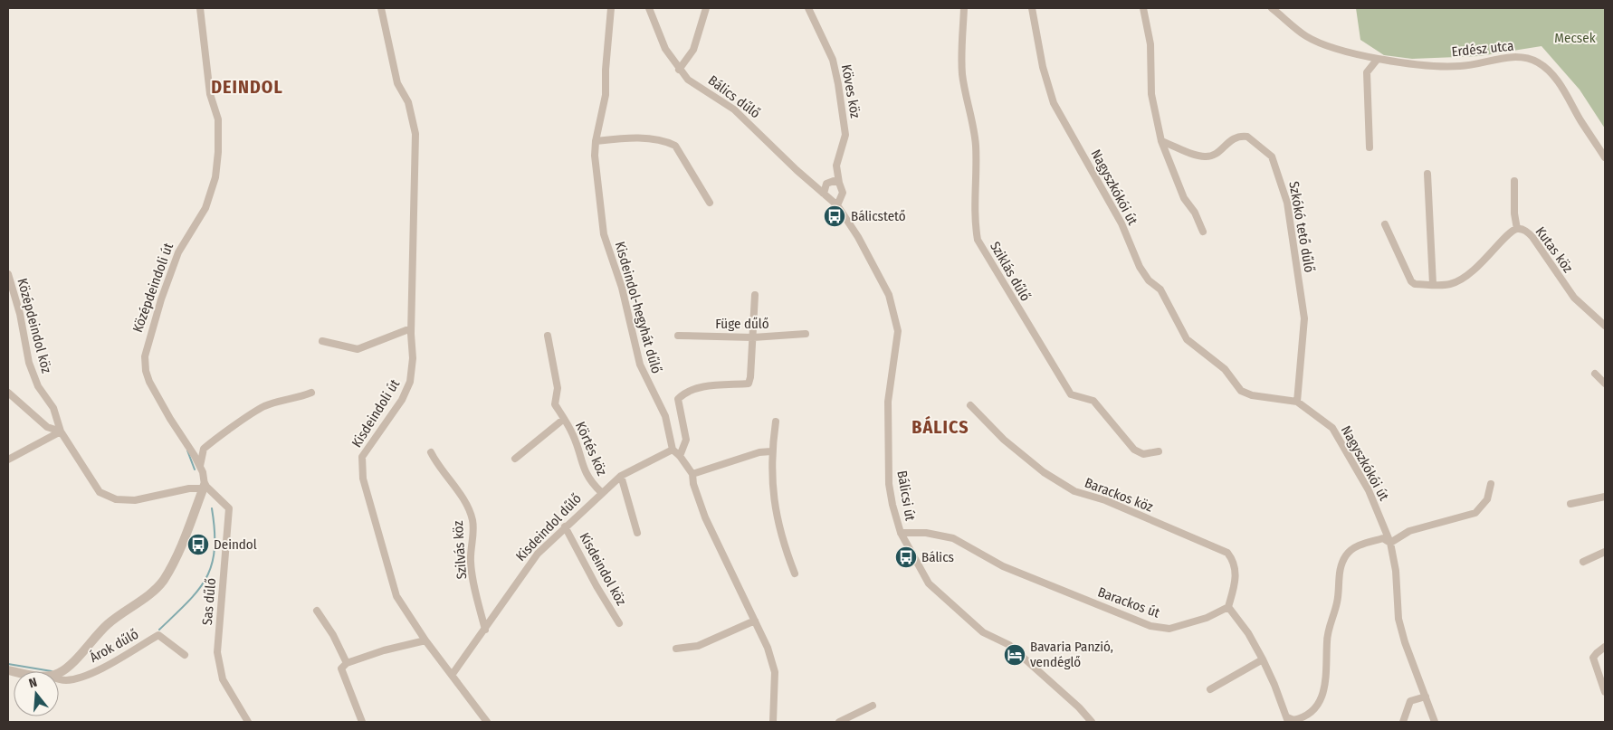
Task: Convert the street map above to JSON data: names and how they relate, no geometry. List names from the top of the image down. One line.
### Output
{"streets":{"street":["Erdész utca","Köves köz","Bálics dűlő","Nagyszkókói út","Szkókó tető dűlő","Kutas köz","Sziklás dűlő","Középdeindoli út","Kisdeindol-hegyhát dűlő","Füge dűlő","Középdeindol köz","Kisdeindoli út","Körtés köz","Barackos köz","Bálicsi út","Kisdeindol dűlő","Szilvás köz","Kisdeindol köz","Sas dűlő","Barackos út","Árok dűlő"]},"crossings":[["Bálics dűlő","Bálicsi út"],["Nagyszkókói út","Szkókó tető dűlő"],["Középdeindoli út","Középdeindol köz"],["Középdeindoli út","Sas dűlő"],["Kisdeindol-hegyhát dűlő","Kisdeindol dűlő"],["Középdeindol köz","Sas dűlő"],["Kisdeindoli út","Kisdeindol dűlő"],["Körtés köz","Kisdeindol dűlő"],["Barackos köz","Barackos út"],["Bálicsi út","Barackos út"],["Kisdeindol dűlő","Szilvás köz"],["Kisdeindol dűlő","Kisdeindol köz"]],"districts":["DEINDOL","BÁLICS"],"parks":["Mecsek"],"places":{"bus stop":["Bálicstető","Deindol","Bálics"],"hotel":["Bavaria Panzió, vendéglő"]},"north":"top"}
